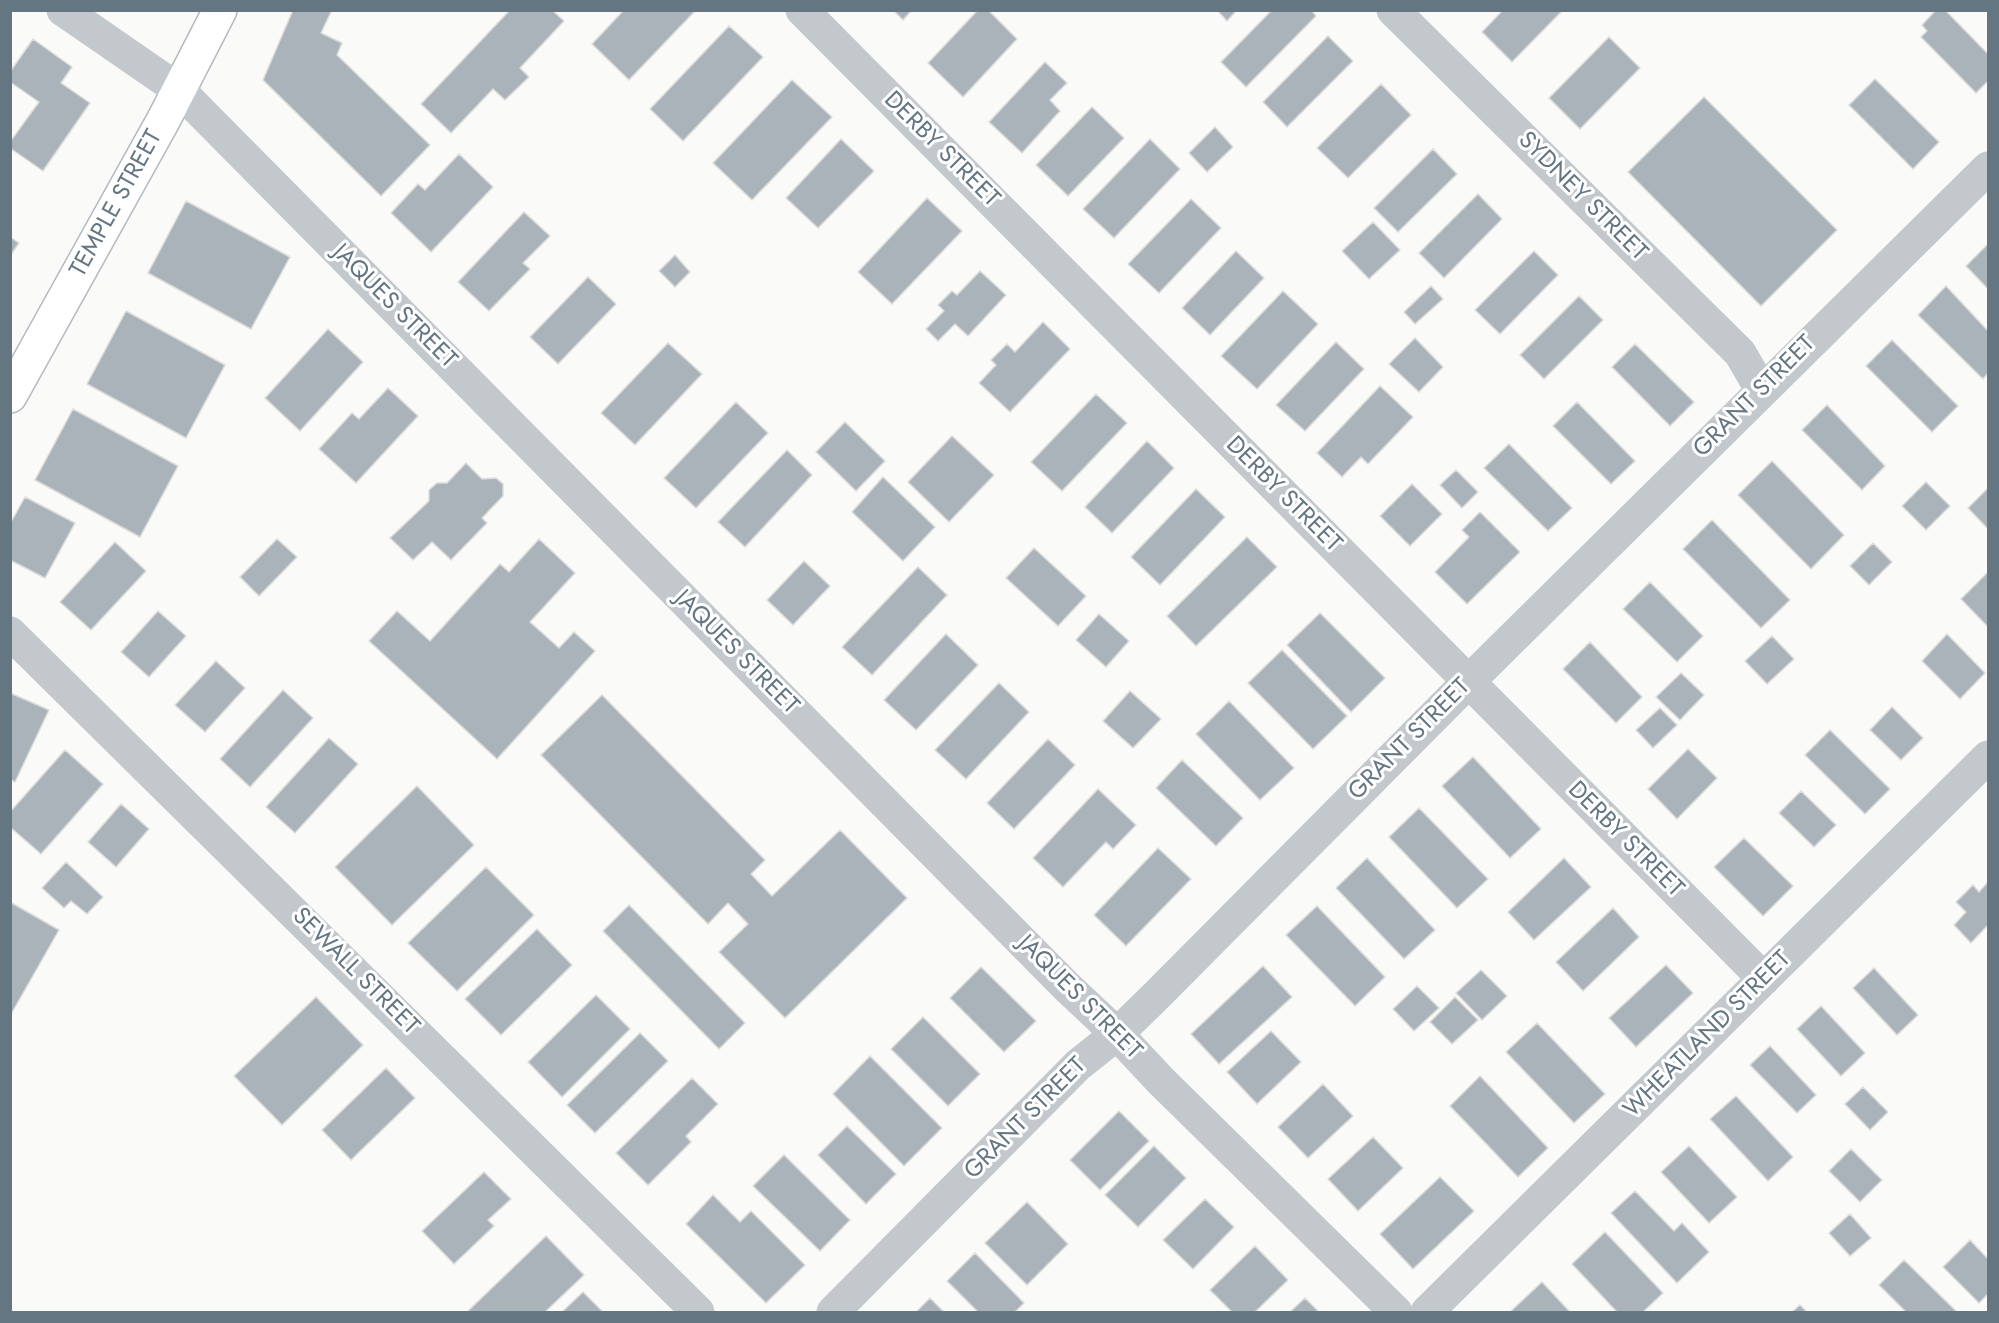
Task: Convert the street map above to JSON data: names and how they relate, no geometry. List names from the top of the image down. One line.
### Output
{"streets":{"street":["DERBY STREET","SYDNEY STREET","TEMPLE STREET","JAQUES STREET","GRANT STREET","SEWALL STREET","WHEATLAND STREET"]},"crossings":[["DERBY STREET","GRANT STREET"],["DERBY STREET","WHEATLAND STREET"],["SYDNEY STREET","GRANT STREET"],["TEMPLE STREET","JAQUES STREET"],["JAQUES STREET","GRANT STREET"]]}
